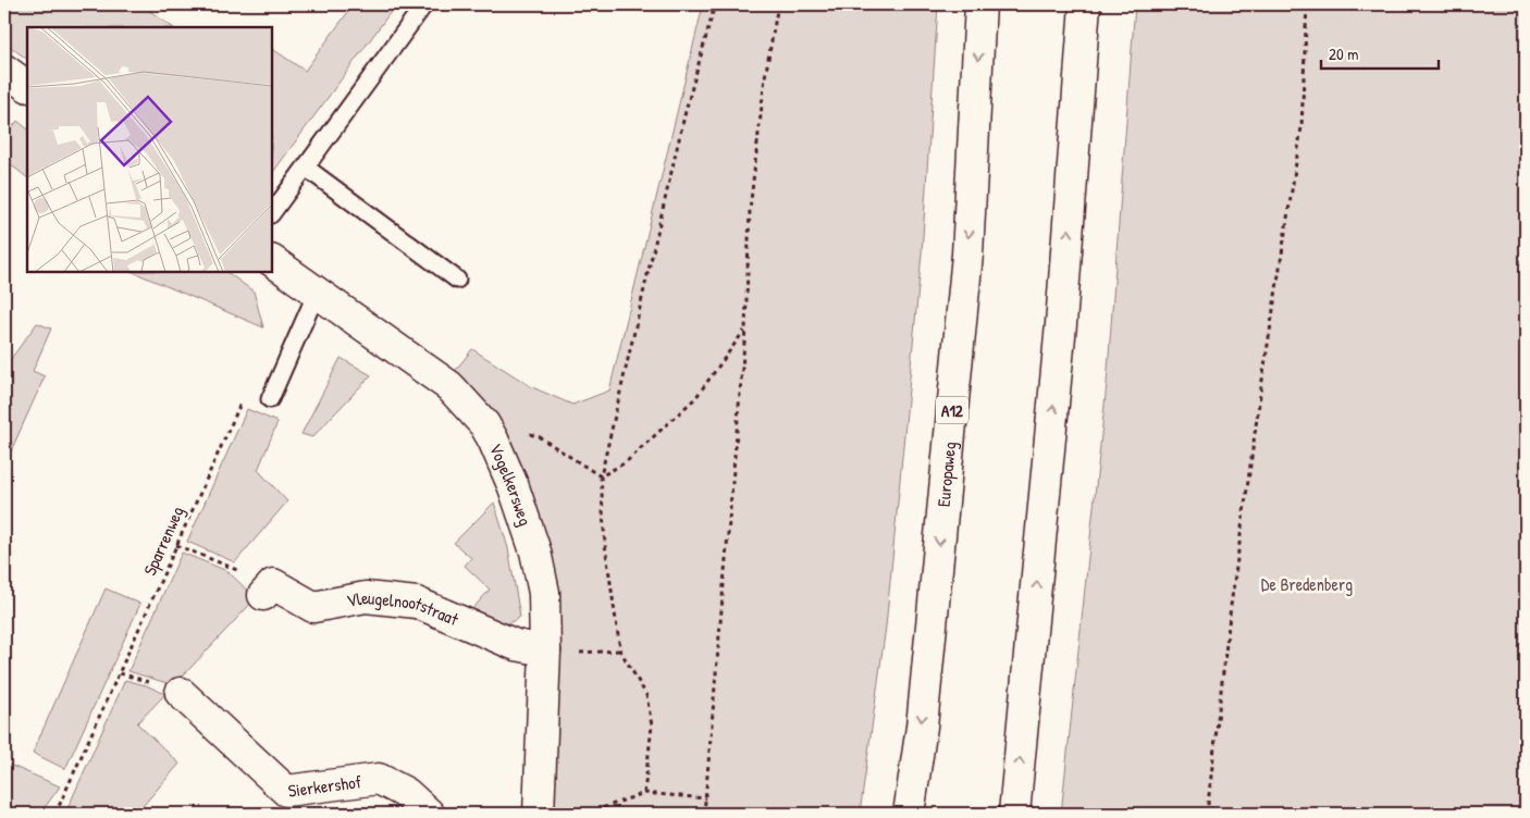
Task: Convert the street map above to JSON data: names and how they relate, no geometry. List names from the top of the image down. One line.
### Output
{"streets":{"main road":["A12","Europaweg","Vogelkersweg","Vleugelnootstraat","Sierkershof"],"path":["Sparrenweg"]},"crossings":[["Vogelkersweg","Vleugelnootstraat"]],"parks":["De Bredenberg"],"scale_bar":"20 m"}
